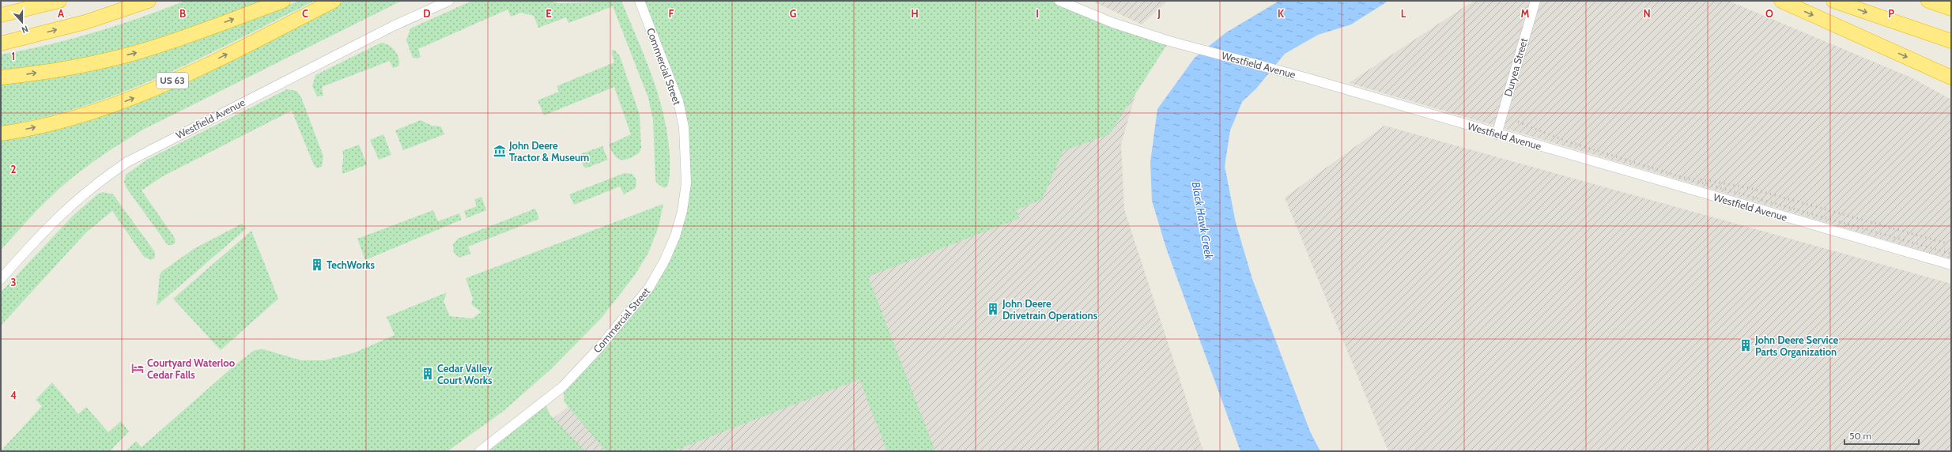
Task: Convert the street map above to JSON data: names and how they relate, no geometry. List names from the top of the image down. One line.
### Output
{"streets":{"highway":["US 63"],"street":["Westfield Avenue","Commercial Street","Duryea Street"]},"crossings":[["Westfield Avenue","Duryea Street"]],"water":["Black Hawk Creek"],"places":{"museum":["John Deere Tractor & Museum"],"building":["TechWorks","John Deere Drivetrain Operations","John Deere Service Parts Organization","Cedar Valley Court Works"],"hotel":["Courtyard Waterloo Cedar Falls"]},"scale_bar":"50 m","north":"bottom","grid":{"columns":["A","B","C","D","E","F","G","H","I","J","K","L","M","N","O","P"],"rows":["1","2","3","4"]}}
